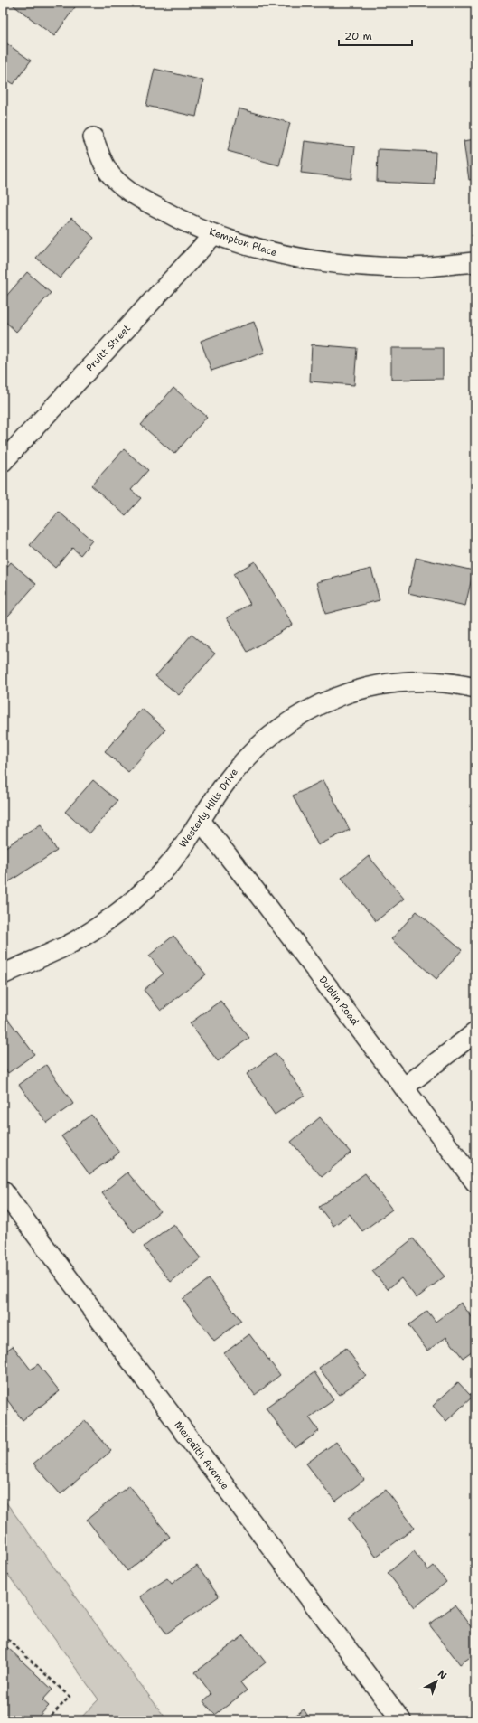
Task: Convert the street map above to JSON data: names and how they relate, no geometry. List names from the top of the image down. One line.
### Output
{"streets":{"street":["Kempton Place","Pruitt Street","Westerly Hills Drive","Dublin Road","Meredith Avenue"]},"crossings":[["Kempton Place","Pruitt Street"],["Westerly Hills Drive","Dublin Road"]],"scale_bar":"20 m","north":"top right"}
